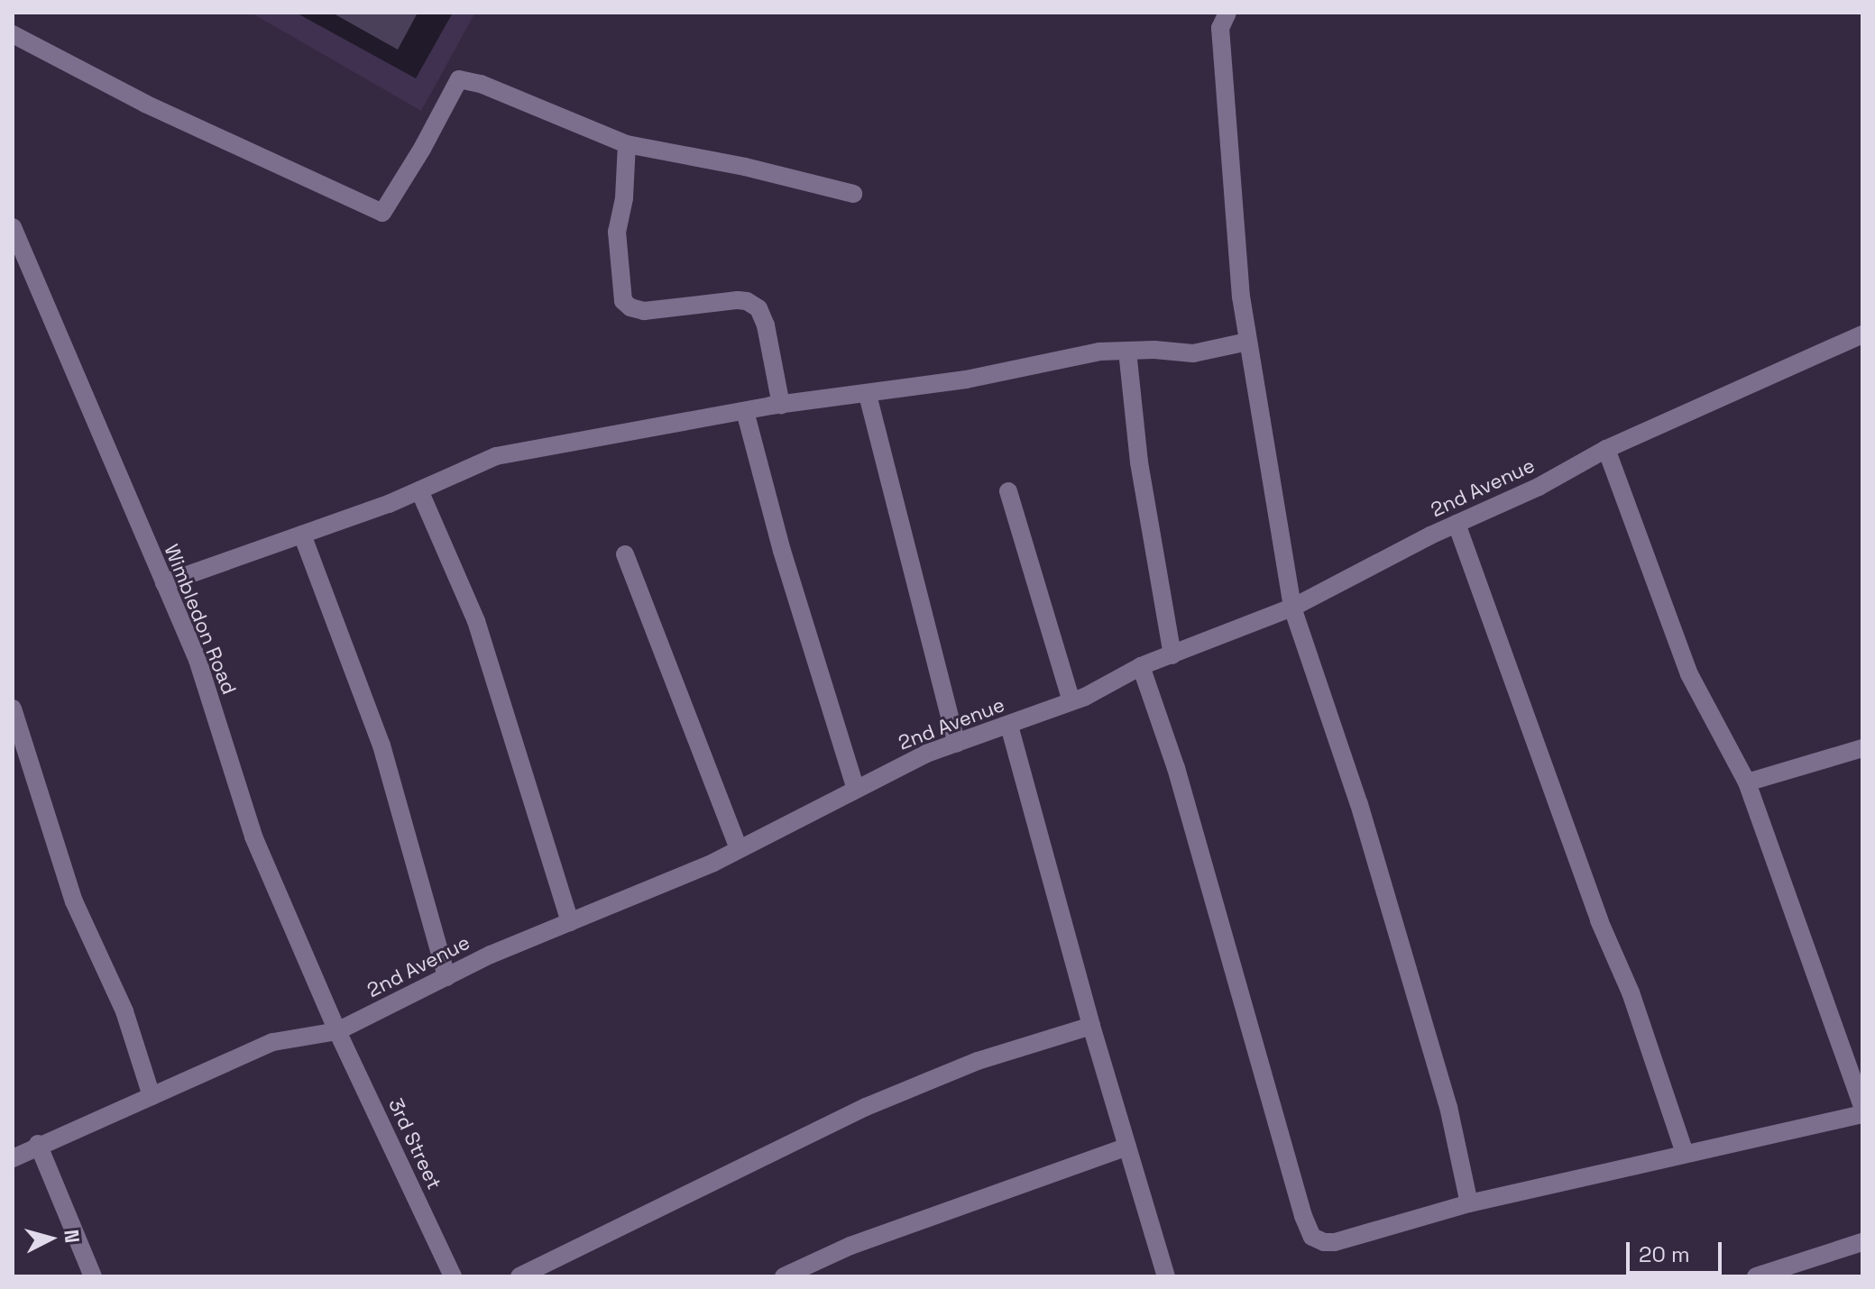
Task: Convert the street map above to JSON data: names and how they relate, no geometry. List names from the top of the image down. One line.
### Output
{"streets":{"street":["2nd Avenue","Wimbledon Road","3rd Street"]},"crossings":[["2nd Avenue","Wimbledon Road"],["2nd Avenue","3rd Street"],["Wimbledon Road","3rd Street"]],"scale_bar":"20 m","north":"right"}
